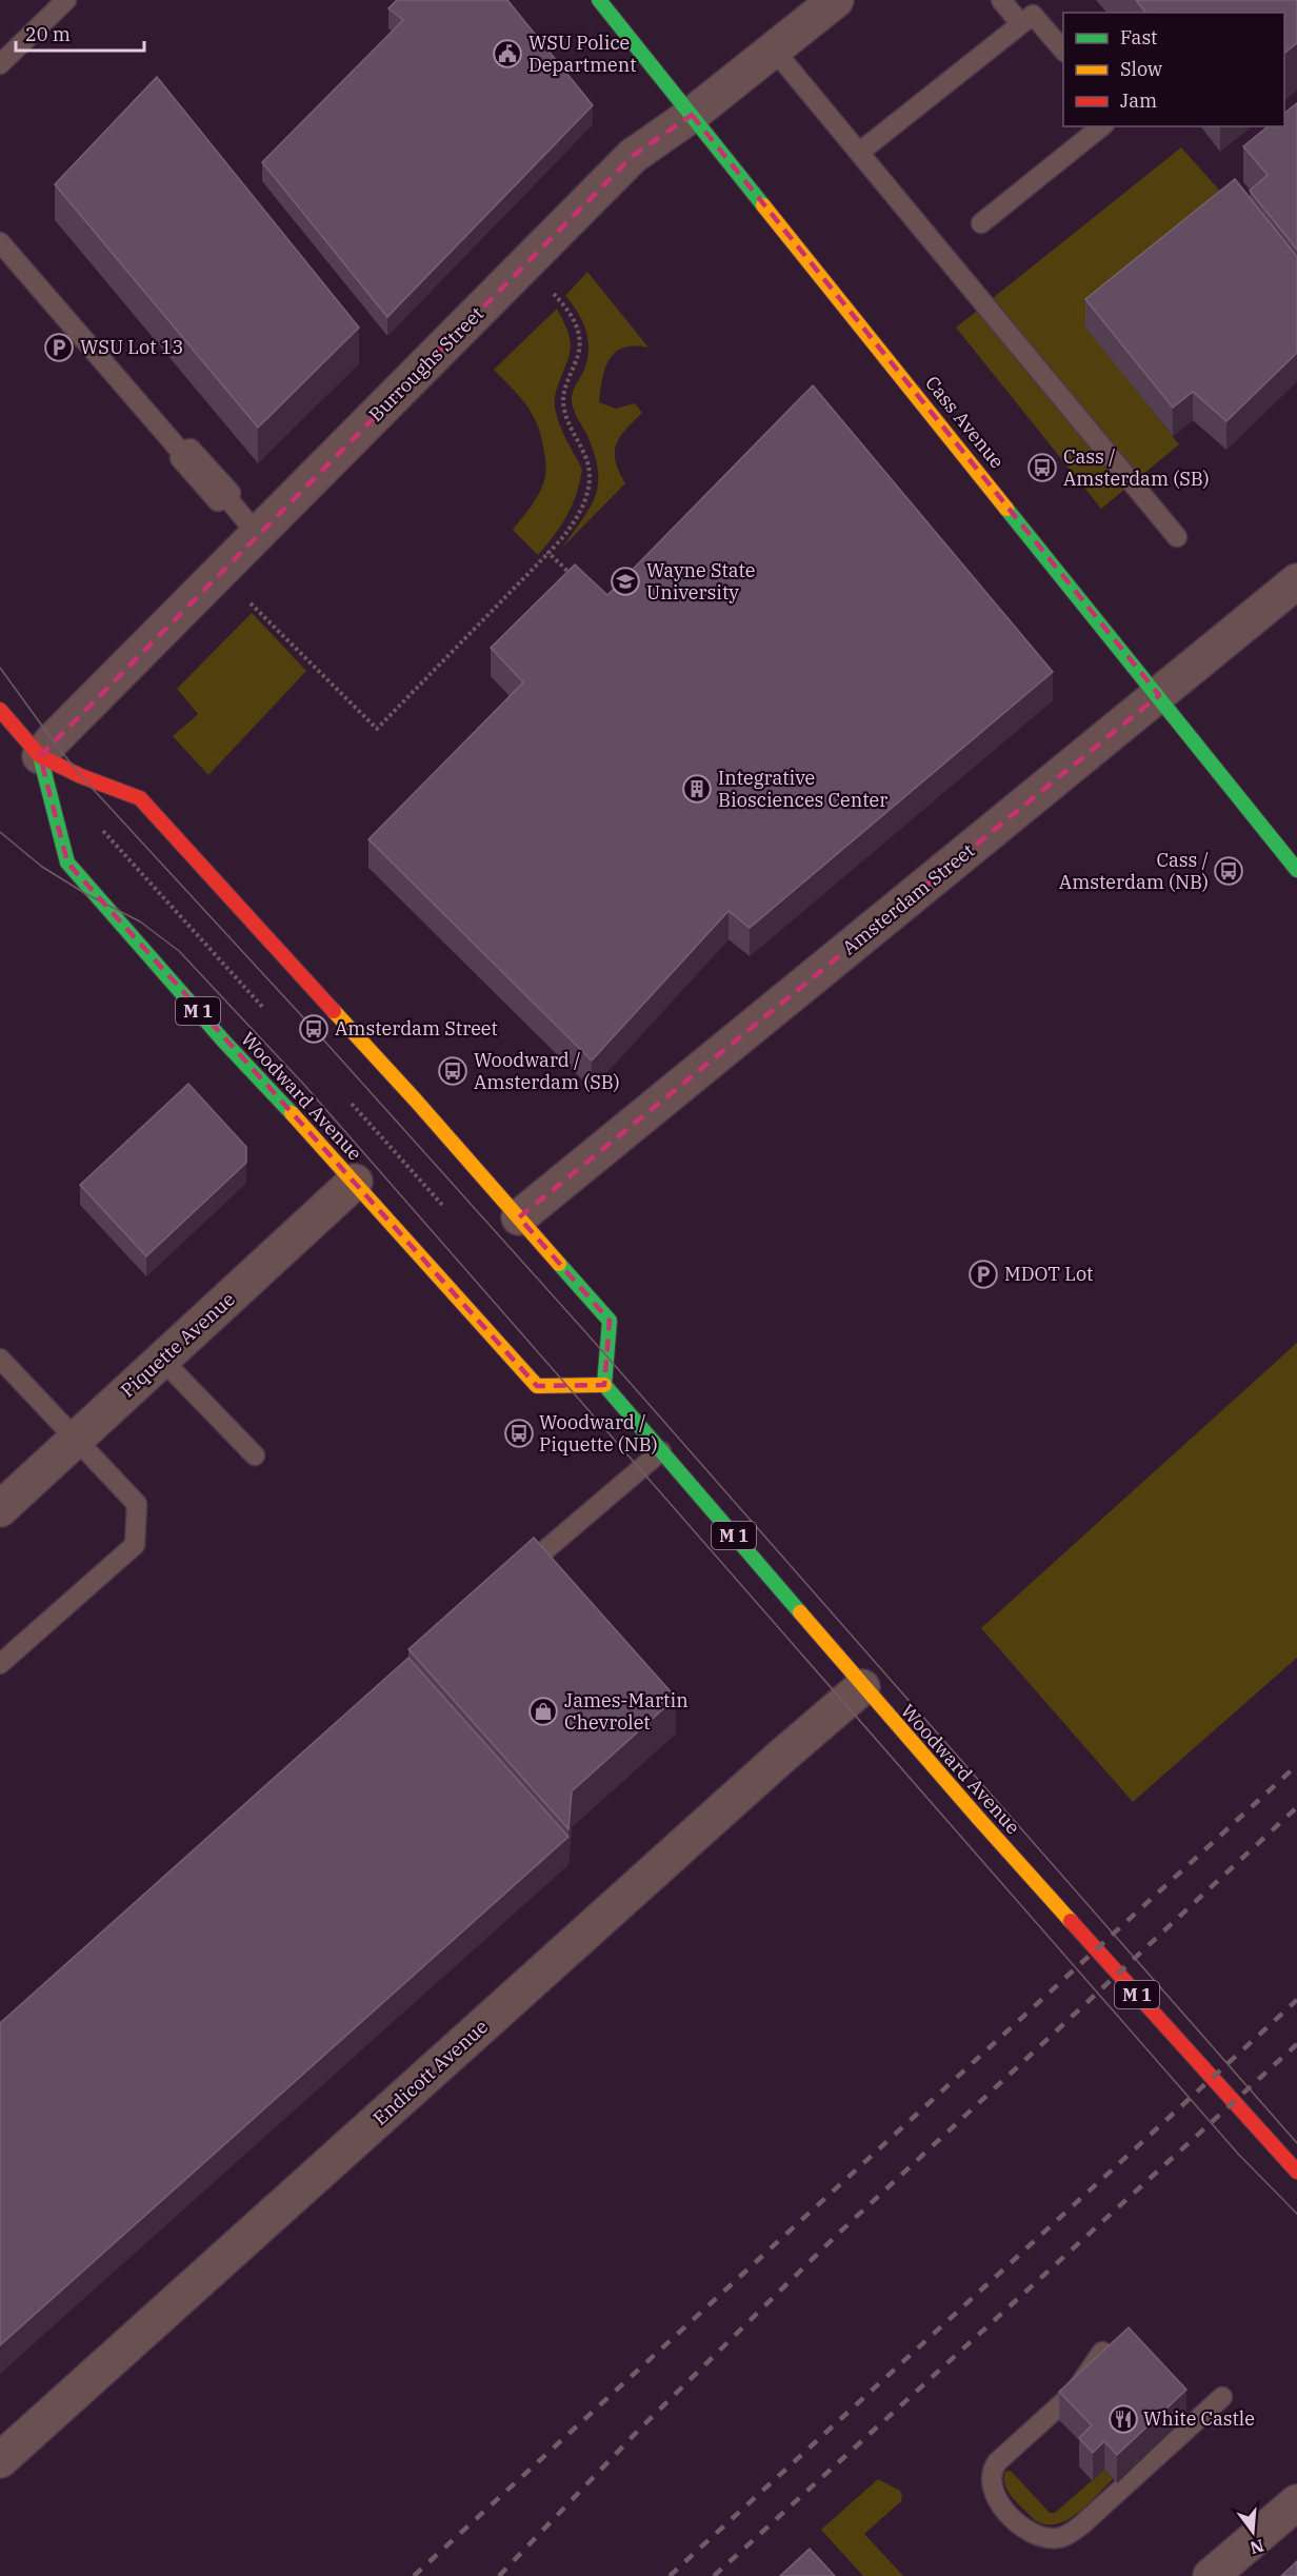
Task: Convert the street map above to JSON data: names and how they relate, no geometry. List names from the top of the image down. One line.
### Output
{"streets":{"main road":["Cass Avenue","M 1","Woodward Avenue"],"street":["Burroughs Street","Amsterdam Street","Piquette Avenue","Endicott Avenue"]},"crossings":[["Burroughs Street","Cass Avenue"],["Burroughs Street","Woodward Avenue"],["Cass Avenue","Amsterdam Street"],["Amsterdam Street","Woodward Avenue"],["Woodward Avenue","Piquette Avenue"],["Woodward Avenue","Endicott Avenue"]],"places":{"public building":["WSU Police Department"],"parking":["WSU Lot 13","MDOT Lot"],"bus stop":["Cass / Amsterdam (SB)","Cass / Amsterdam (NB)","Amsterdam Street","Woodward / Amsterdam (SB)","Woodward / Piquette (NB)"],"school or university":["Wayne State University"],"building":["Integrative Biosciences Center"],"shop":["James-Martin Chevrolet"],"restaurant":["White Castle"]},"legend":["Fast","Slow","Jam"],"scale_bar":"20 m","north":"bottom"}
